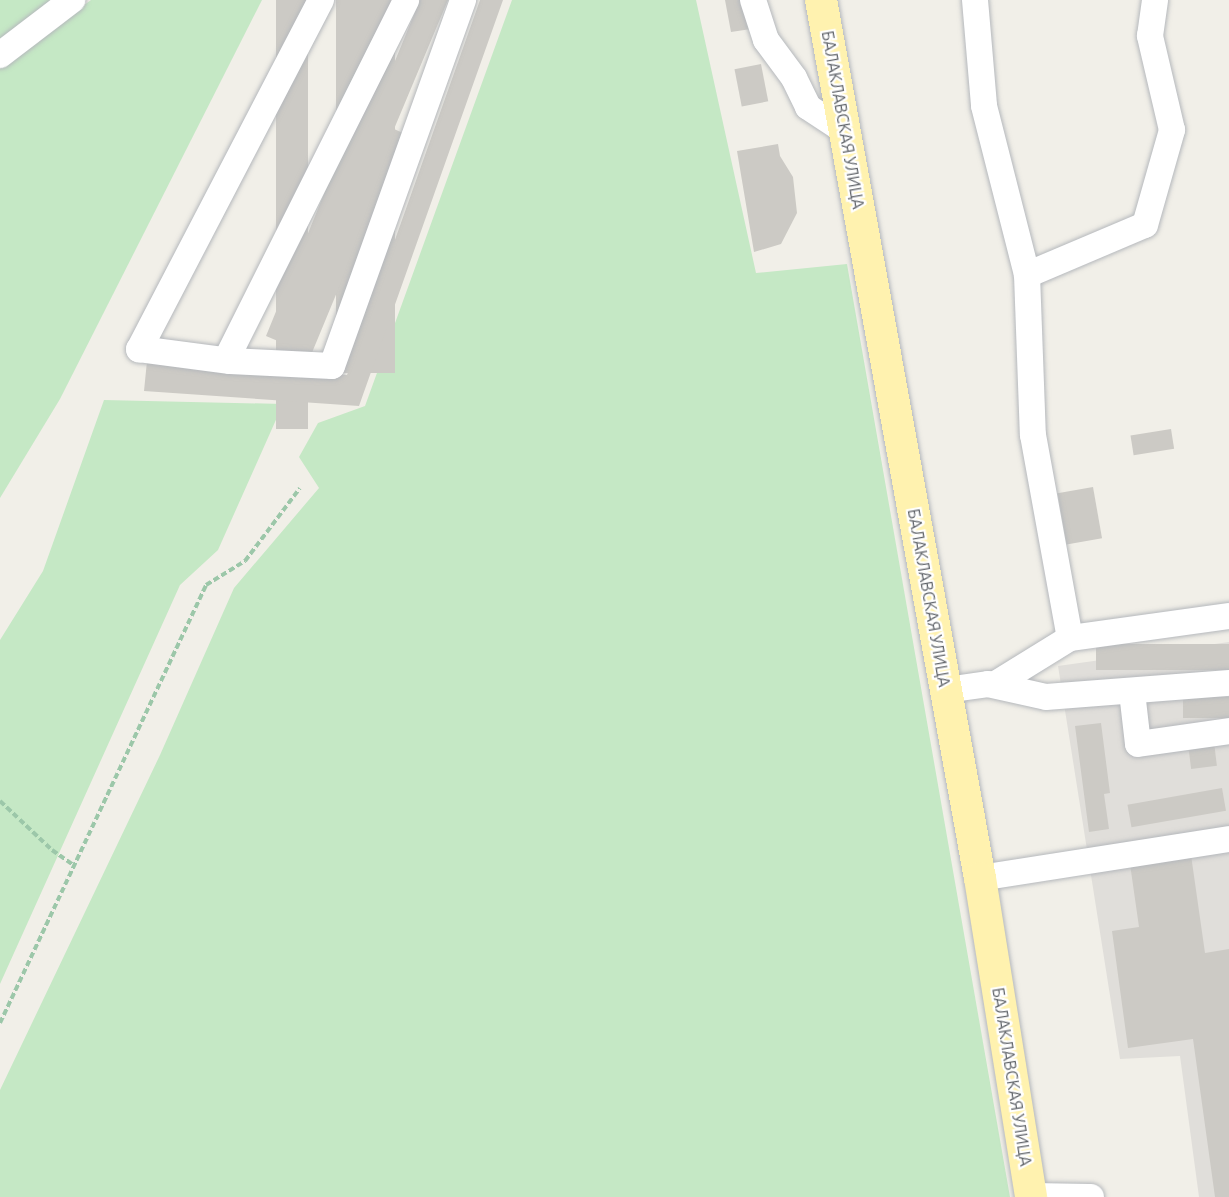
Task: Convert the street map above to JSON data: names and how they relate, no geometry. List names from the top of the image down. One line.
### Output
{"streets":{"main road":["БАЛАКЛАВСКАЯ УЛИЦА"]}}
